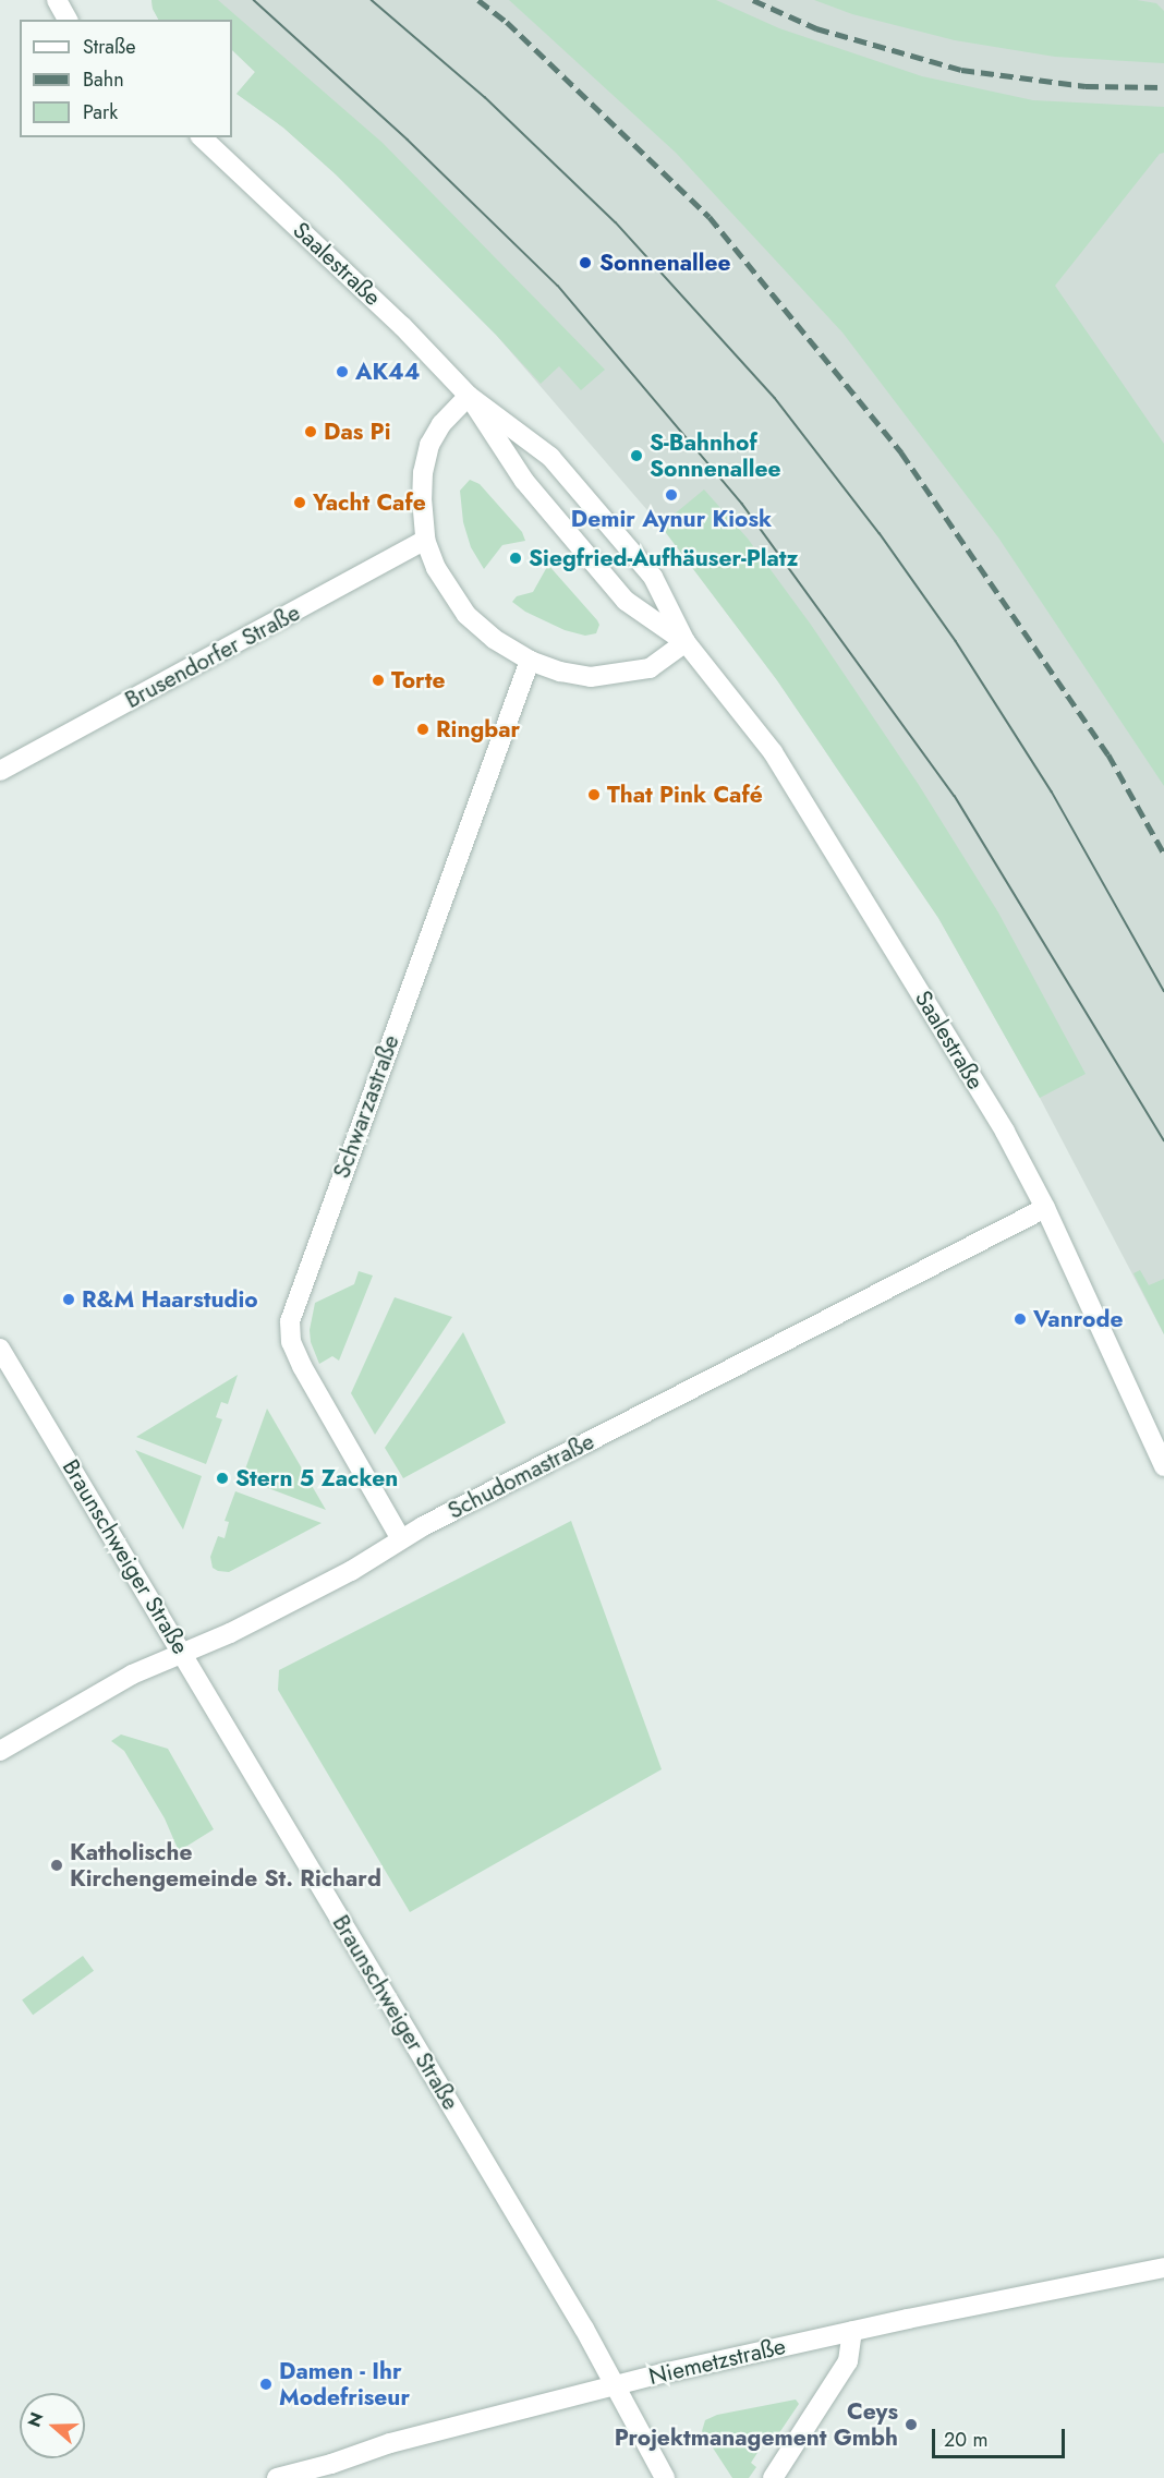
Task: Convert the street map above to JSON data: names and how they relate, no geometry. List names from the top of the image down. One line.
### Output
{"streets":{"street":["Saalestraße","Brusendorfer Straße","Schwarzastraße","Schudomastraße","Braunschweiger Straße","Niemetzstraße"]},"crossings":[["Saalestraße","Schudomastraße"],["Schwarzastraße","Schudomastraße"],["Schudomastraße","Braunschweiger Straße"],["Braunschweiger Straße","Niemetzstraße"]],"places":["Sonnenallee","AK44","Das Pi","S-Bahnhof Sonnenallee","Demir Aynur Kiosk","Yacht Cafe","Siegfried-Aufhäuser-Platz","Torte","Ringbar","That Pink Café","R&M Haarstudio","Vanrode","Stern 5 Zacken","Katholische Kirchengemeinde St. Richard","Damen - Ihr Modefriseur","Ceys Projektmanagement Gmbh"],"legend":["Straße","Bahn","Park"],"scale_bar":"20 m","north":"left"}
